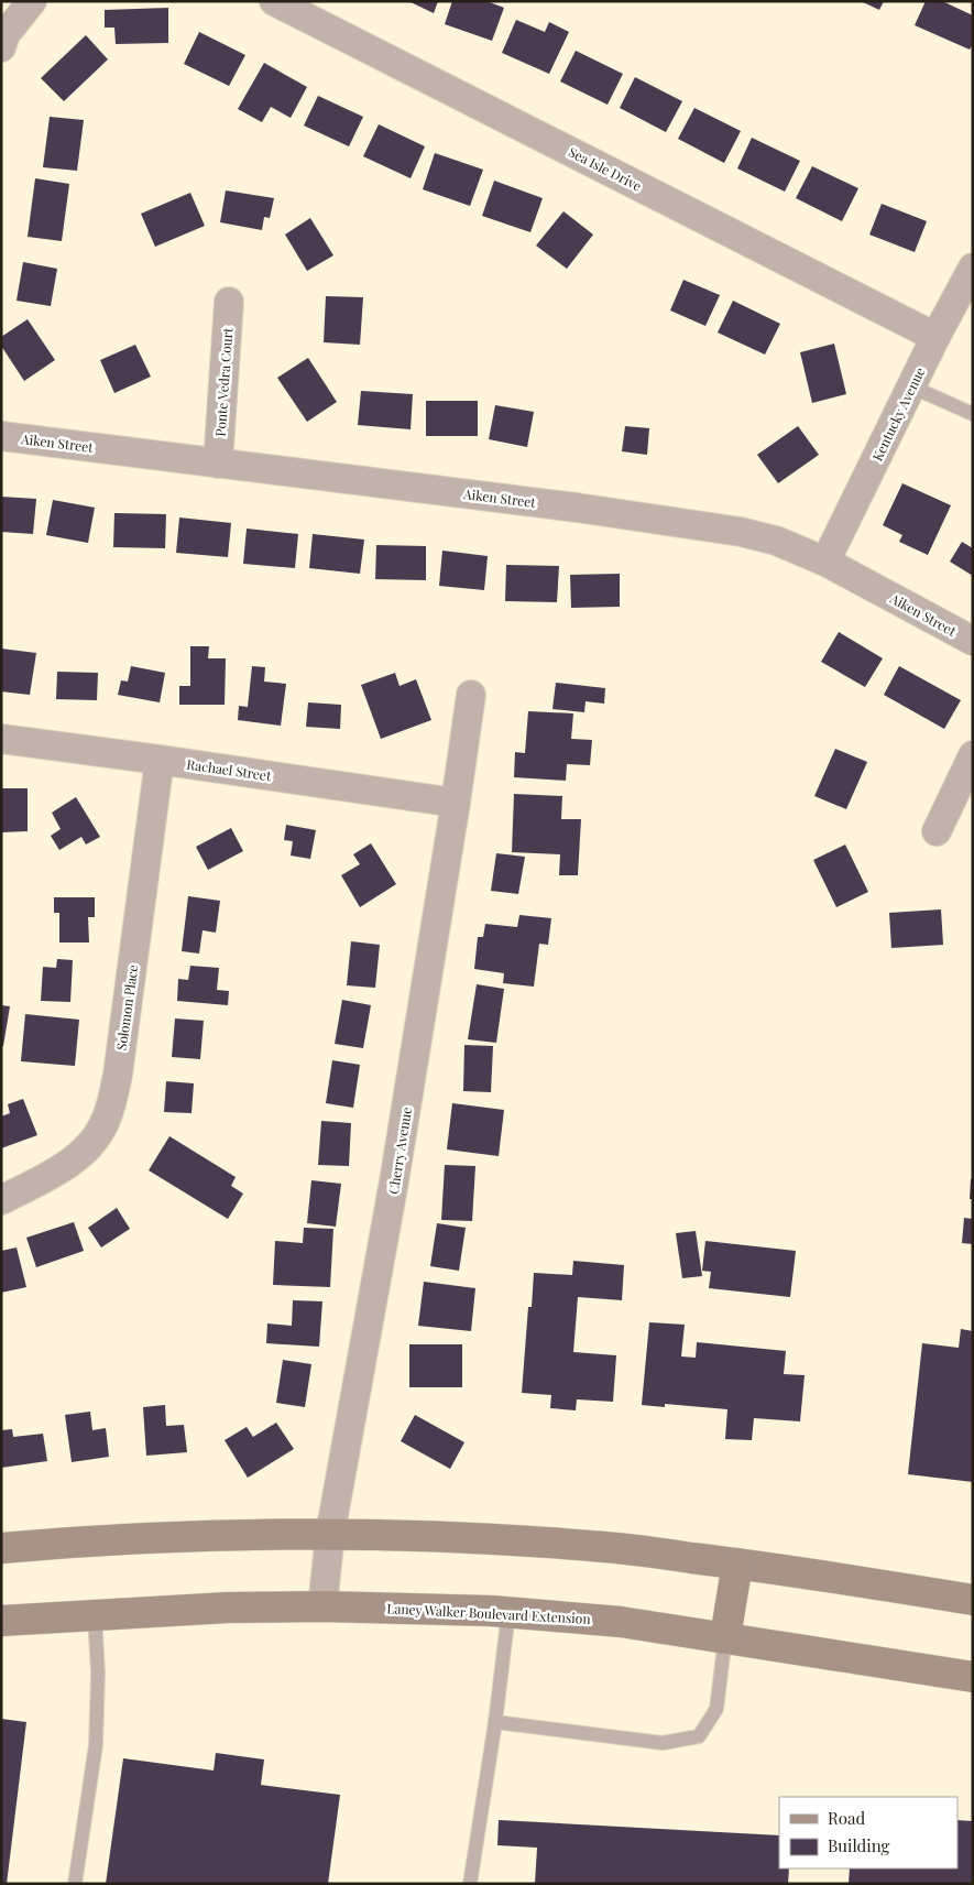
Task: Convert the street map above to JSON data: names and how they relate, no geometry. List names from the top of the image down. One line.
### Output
{"streets":{"main road":["Laney Walker Boulevard Extension"],"street":["Sea Isle Drive","Ponte Vedra Court","Kentucky Avenue","Aiken Street","Rachael Street","Solomon Place","Cherry Avenue"]},"crossings":[["Sea Isle Drive","Kentucky Avenue"],["Ponte Vedra Court","Aiken Street"],["Kentucky Avenue","Aiken Street"],["Rachael Street","Solomon Place"],["Rachael Street","Cherry Avenue"],["Cherry Avenue","Laney Walker Boulevard Extension"]],"legend":["Road","Building"]}
